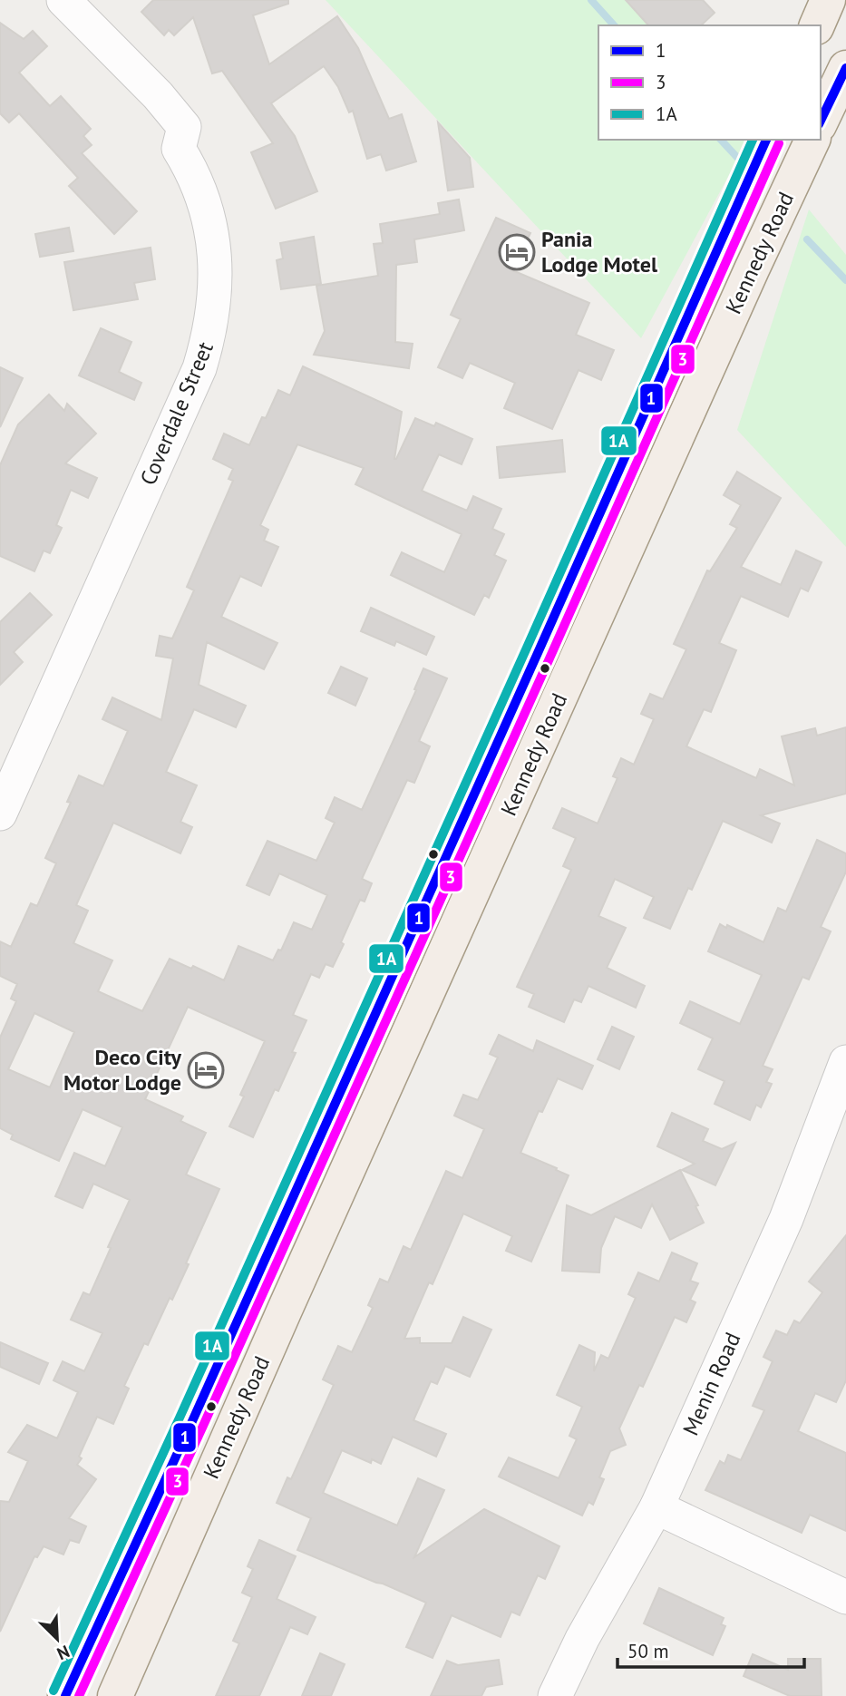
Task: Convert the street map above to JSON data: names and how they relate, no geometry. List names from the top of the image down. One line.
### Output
{"streets":{"main road":["Kennedy Road"],"street":["Coverdale Street","Menin Road"]},"places":{"hotel":["Pania Lodge Motel","Deco City Motor Lodge"]},"lines":["transit line 1","transit line 1A","transit line 3"],"legend":["1","3","1A"],"scale_bar":"50 m","north":"bottom right"}
